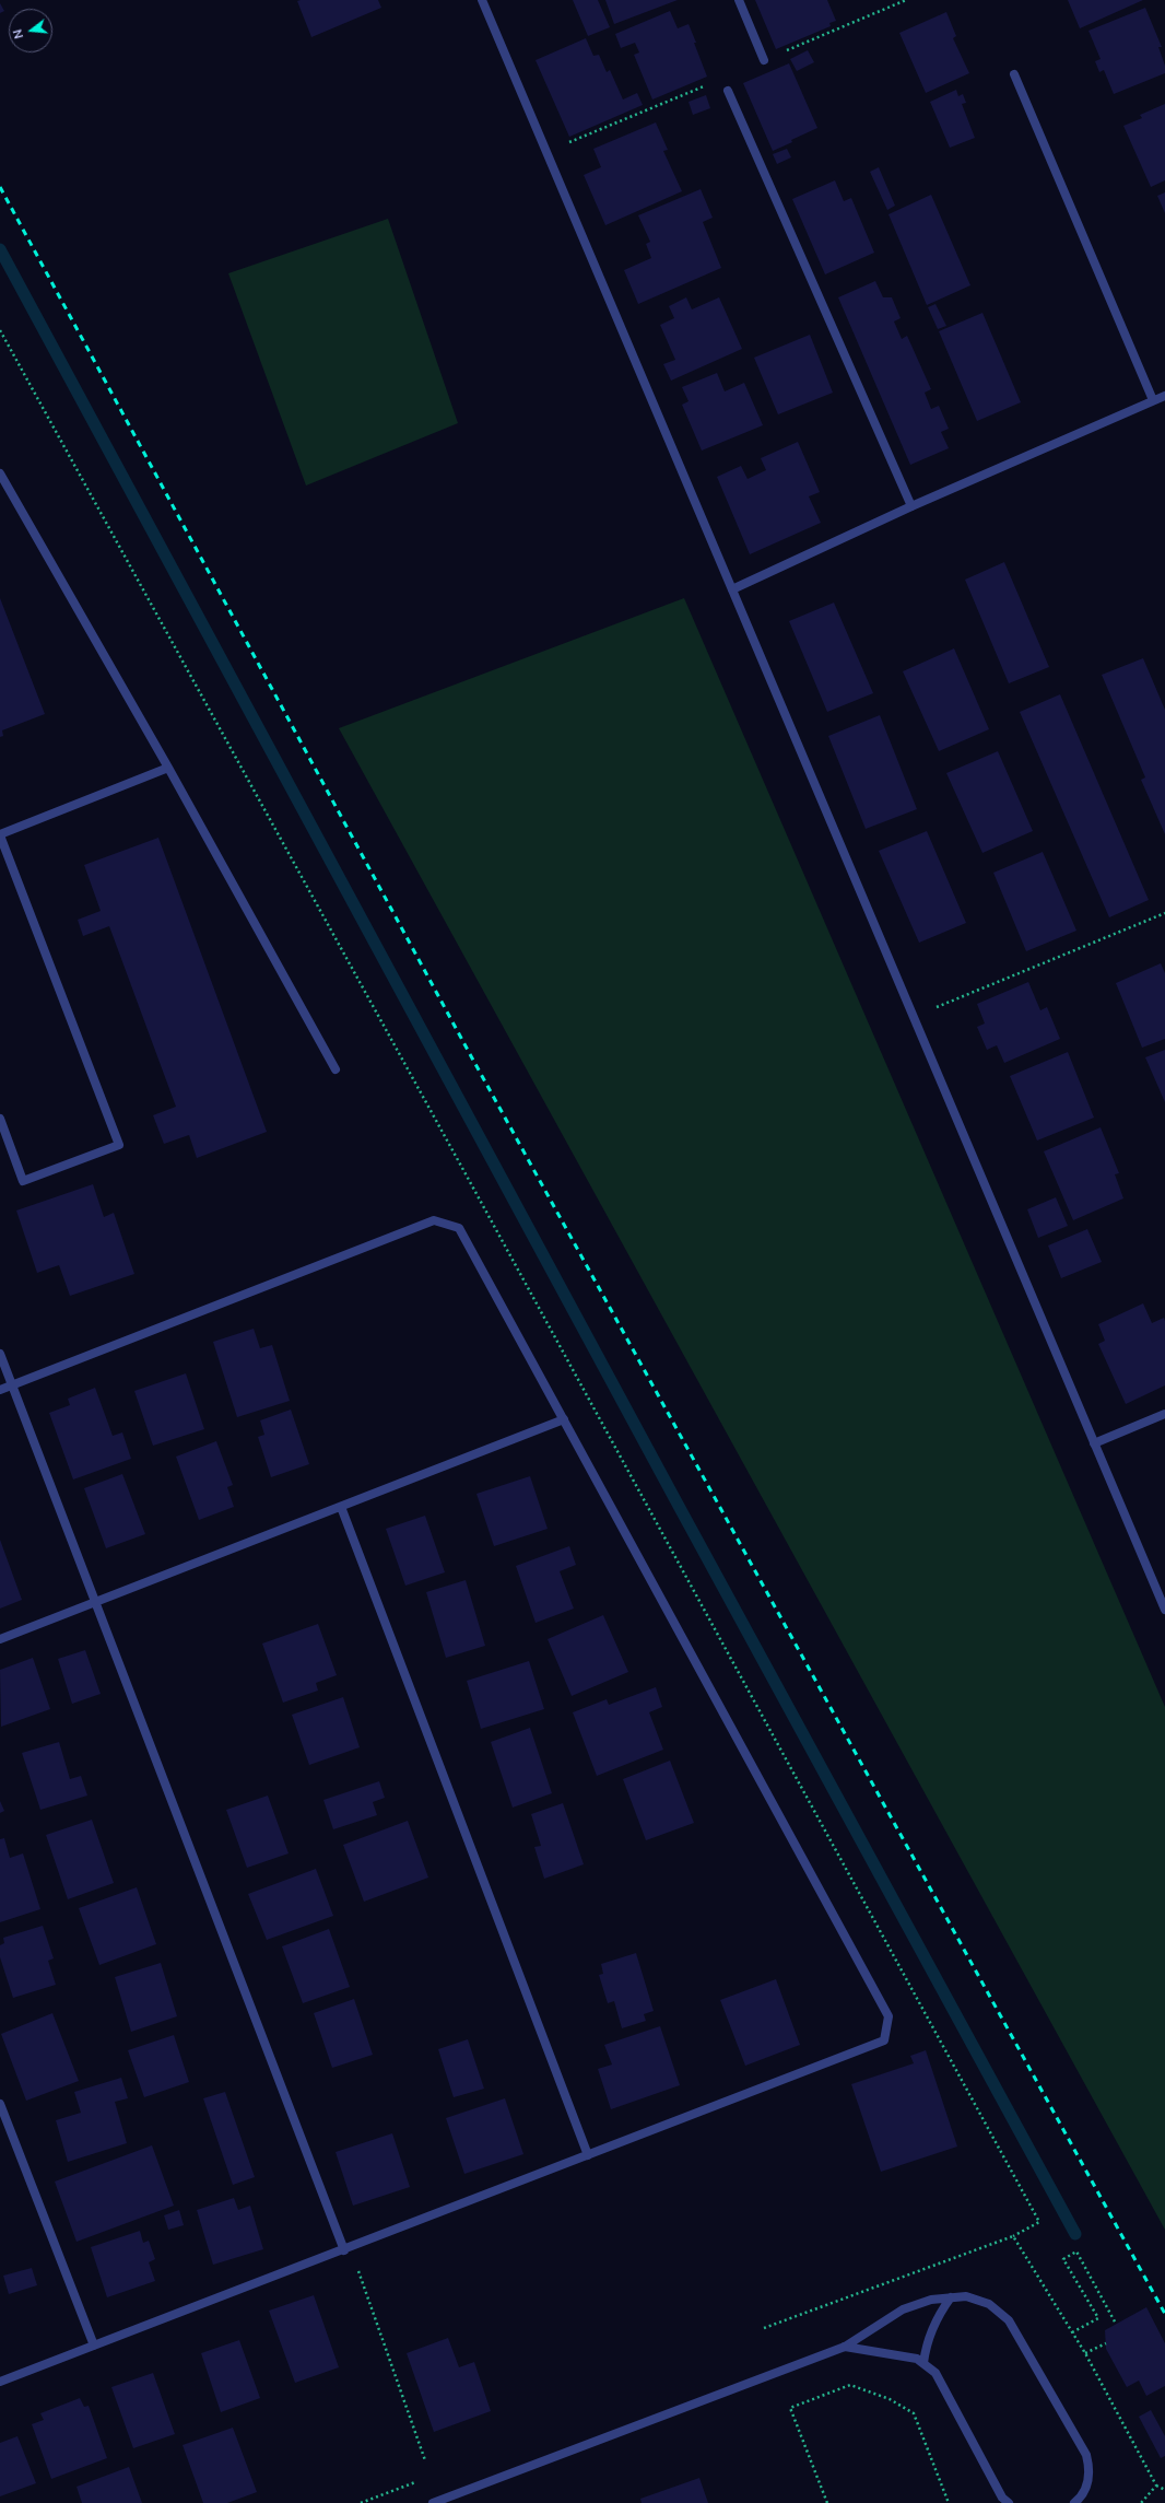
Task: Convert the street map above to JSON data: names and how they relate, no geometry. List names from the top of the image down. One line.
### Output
{"north":"left"}
